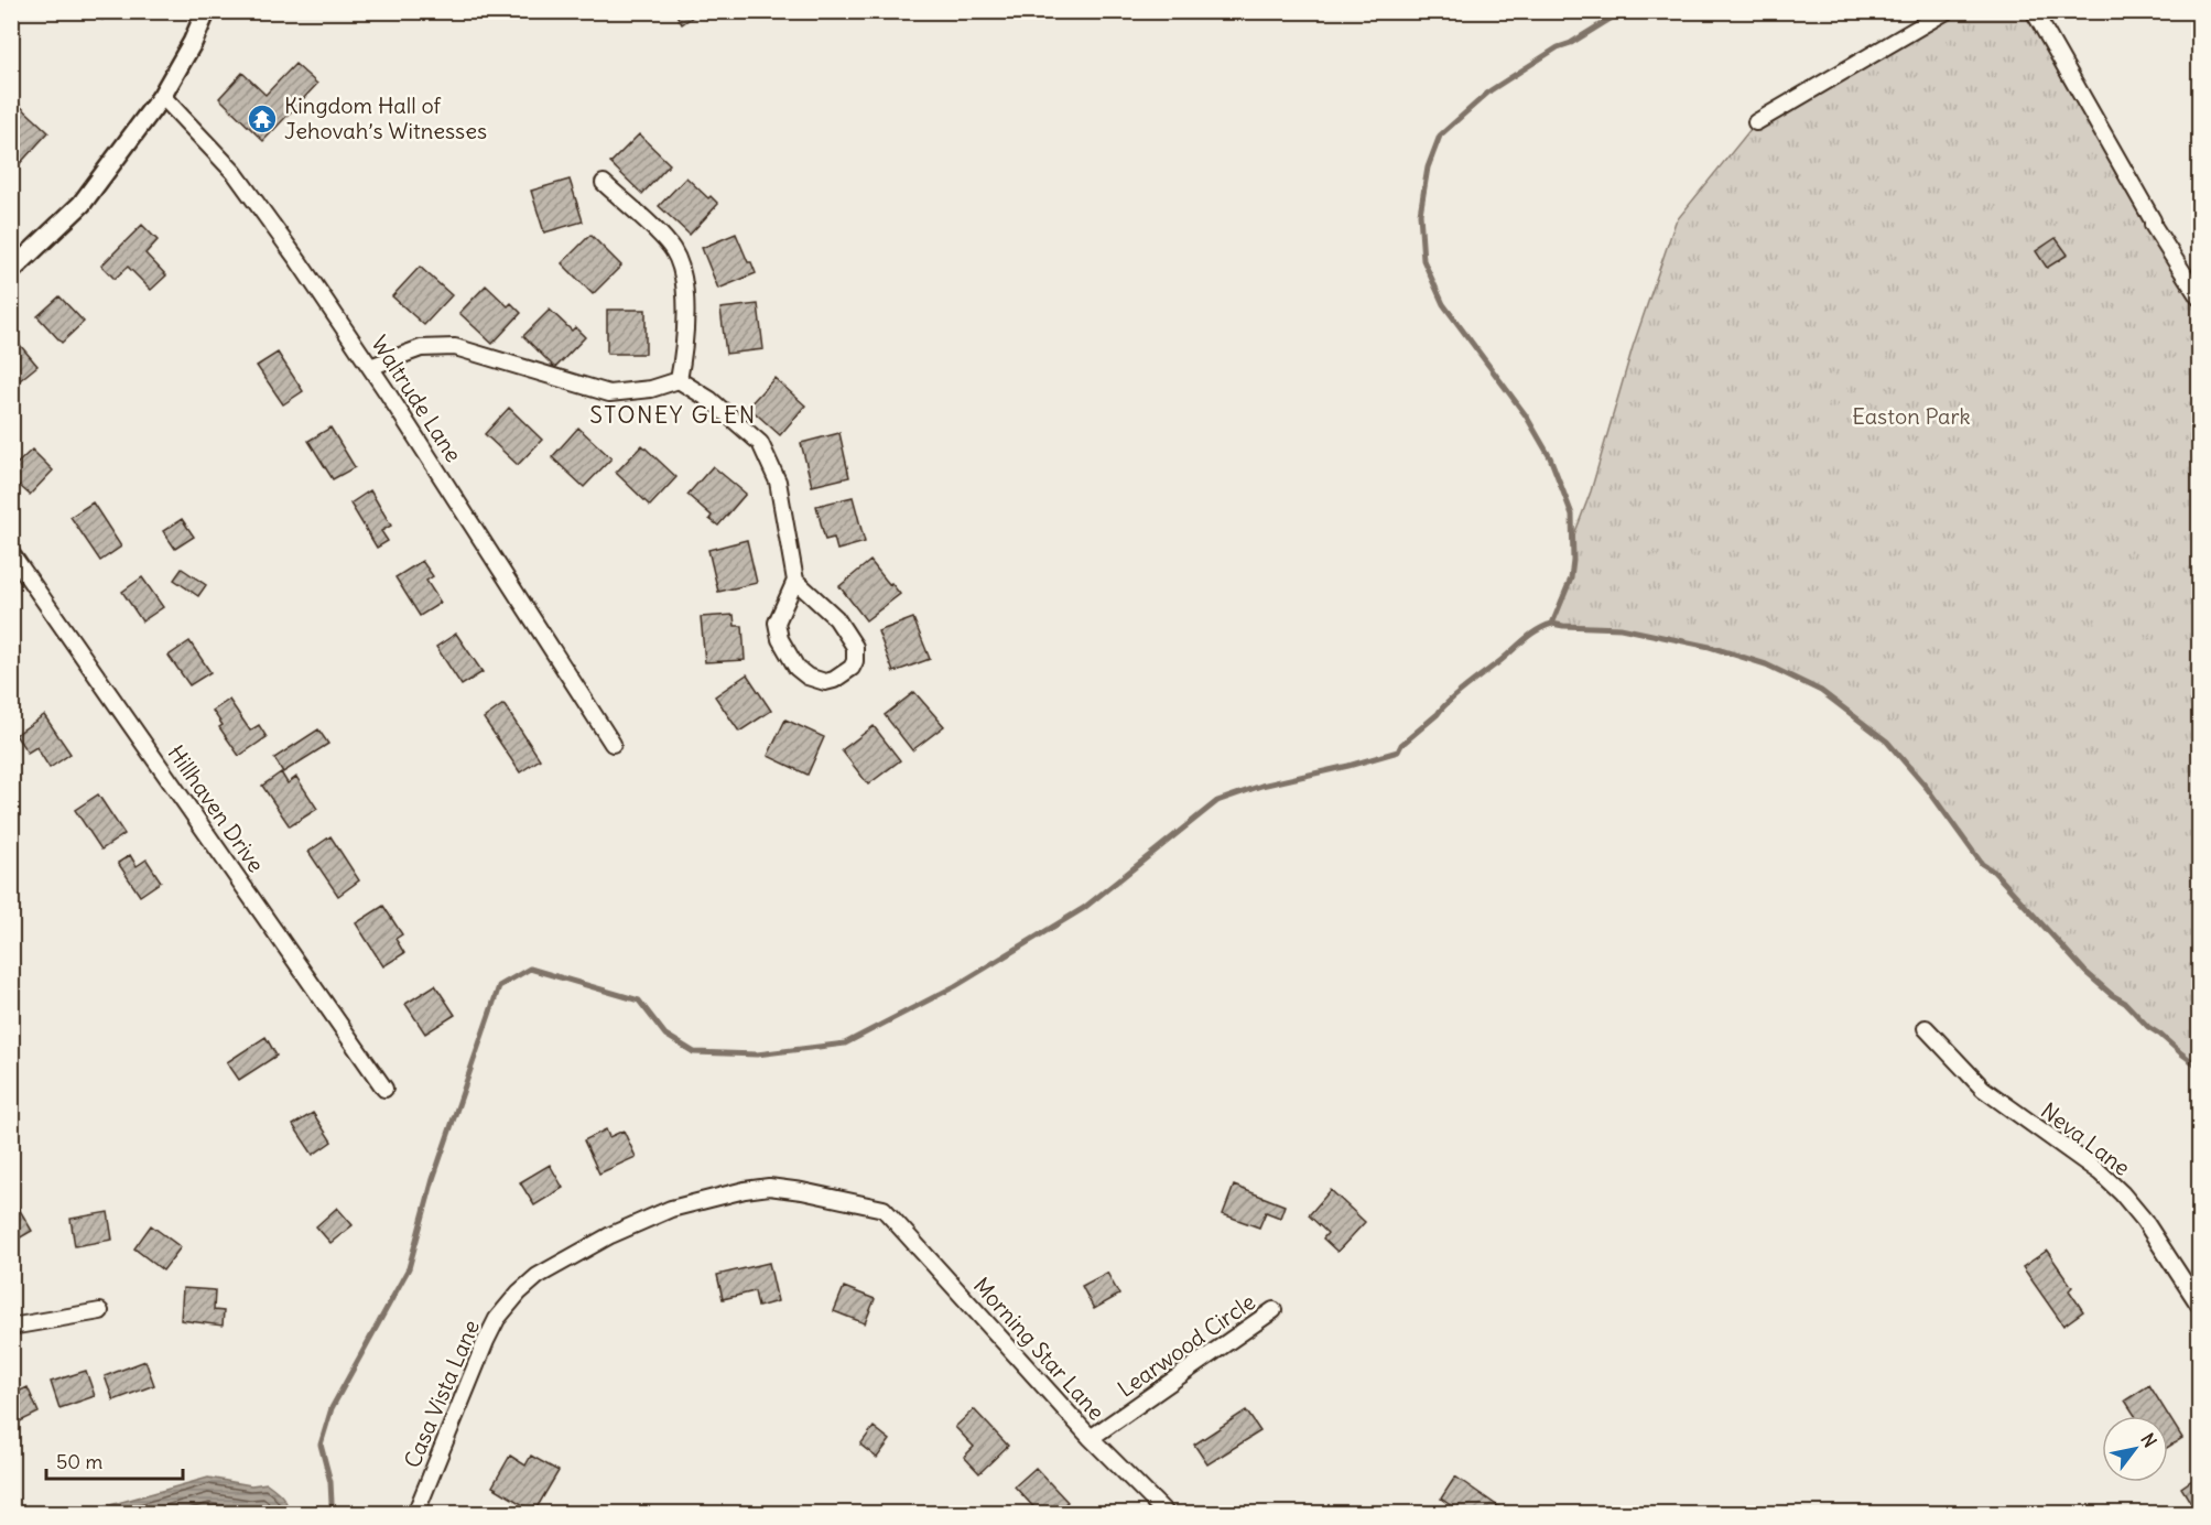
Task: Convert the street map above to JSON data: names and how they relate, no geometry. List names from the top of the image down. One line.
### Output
{"streets":{"street":["Waltrude Lane","Hillhaven Drive","Neva Lane","Learwood Circle","Morning Star Lane","Casa Vista Lane"]},"crossings":[["Learwood Circle","Morning Star Lane"],["Morning Star Lane","Casa Vista Lane"]],"districts":["STONEY GLEN"],"parks":["Easton Park"],"places":{"temple":["Kingdom Hall of Jehovah’s Witnesses"]},"scale_bar":"50 m","north":"top right"}
